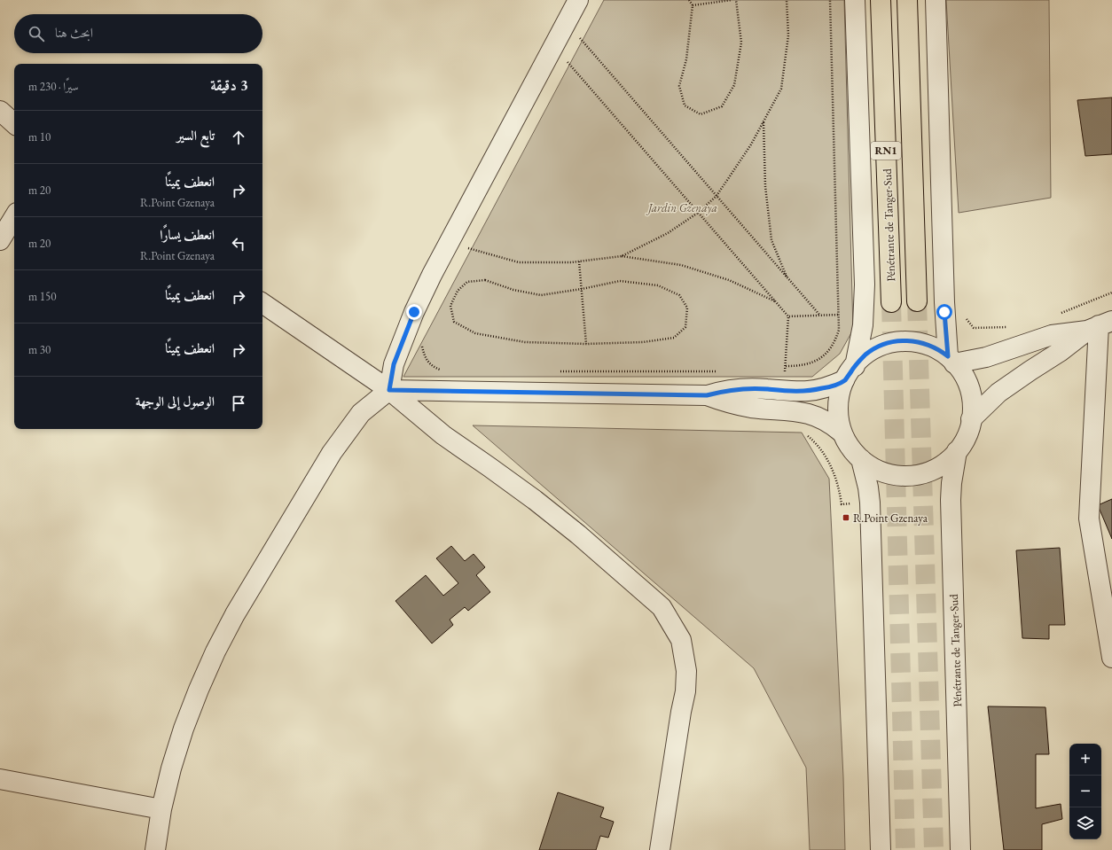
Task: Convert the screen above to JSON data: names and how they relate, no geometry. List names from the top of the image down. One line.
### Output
{"streets":{"highway":["RN1","Pénétrante de Tanger-Sud"]},"parks":["Jardin Gzenaya"],"places":{"transit":["R.Point Gzenaya"]},"page":{"search":"ابحث هنا","heading":["3 دقيقة","سيرًا · 230 m"],"list":[["تابع السير","10 m"],["انعطف يمينًا","R.Point Gzenaya","20 m"],["انعطف يسارًا","R.Point Gzenaya","20 m"],["انعطف يمينًا","150 m"],["انعطف يمينًا","30 m"],"الوصول إلى الوجهة"],"map_buttons":["+","−"]}}
